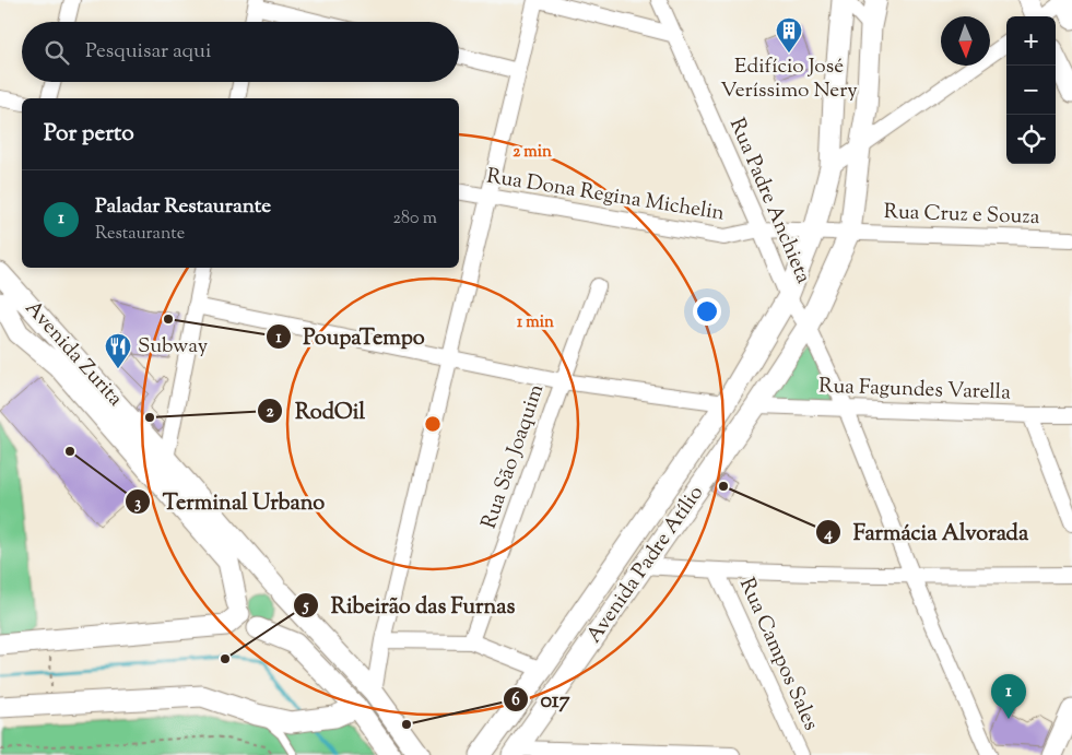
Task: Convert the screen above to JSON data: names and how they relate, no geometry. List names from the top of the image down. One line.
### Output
{"streets":{"street":["Rua Dona Regina Michelin","Rua Padre Anchieta","Rua Cruz e Souza","Avenida Zurita","Rua Fagundes Varella","Rua São Joaquim","Avenida Padre Atílio","Rua Campos Sales"]},"crossings":[["Rua Dona Regina Michelin","Rua Padre Anchieta"],["Rua Dona Regina Michelin","Rua Cruz e Souza"],["Rua Dona Regina Michelin","Avenida Padre Atílio"],["Rua Padre Anchieta","Rua Fagundes Varella"],["Rua Padre Anchieta","Avenida Padre Atílio"],["Rua Cruz e Souza","Avenida Padre Atílio"],["Rua Fagundes Varella","Avenida Padre Atílio"]],"places":{"building":["Edifício José Veríssimo Nery"],"other":["PoupaTempo","RodOil","Terminal Urbano","Farmácia Alvorada","Ribeirão das Furnas","017"],"restaurant":["Subway"]},"north":"bottom","page":{"map_buttons":["+","−"],"search":"Pesquisar aqui","heading":"Por perto","list":[{"mark":"1","name":"Paladar Restaurante","note":"Restaurante","value":"280 m"}],"pins":"1"},"rings":["2 min","1 min"]}
